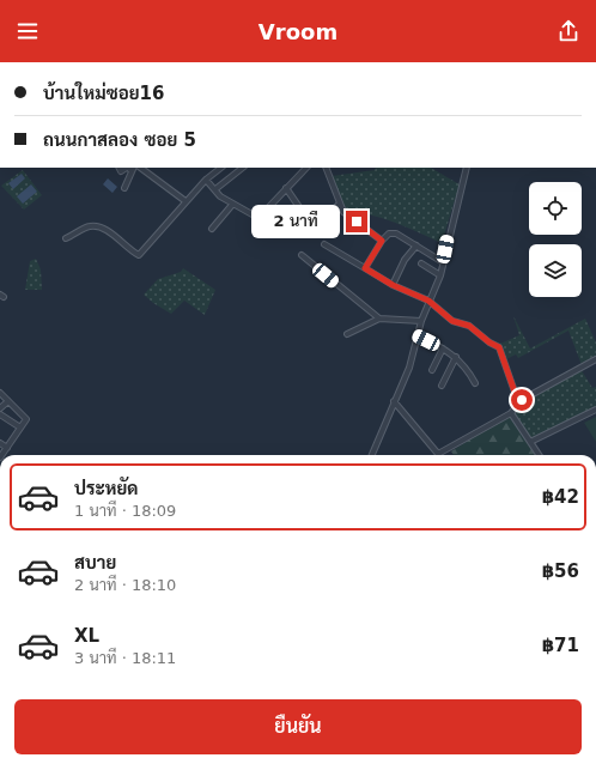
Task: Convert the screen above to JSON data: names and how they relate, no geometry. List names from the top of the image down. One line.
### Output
{"page":{"header":"Vroom","banner":["บ้านใหม่ซอย16","ถนนกาสลอง ซอย 5"],"bubble":"2 นาที","list":[{"name":"ประหยัด","note":"1 นาที · 18:09","value":"฿42"},{"name":"สบาย","note":"2 นาที · 18:10","value":"฿56"},{"name":"XL","note":"3 นาที · 18:11","value":"฿71"}],"buttons":"ยืนยัน"}}
